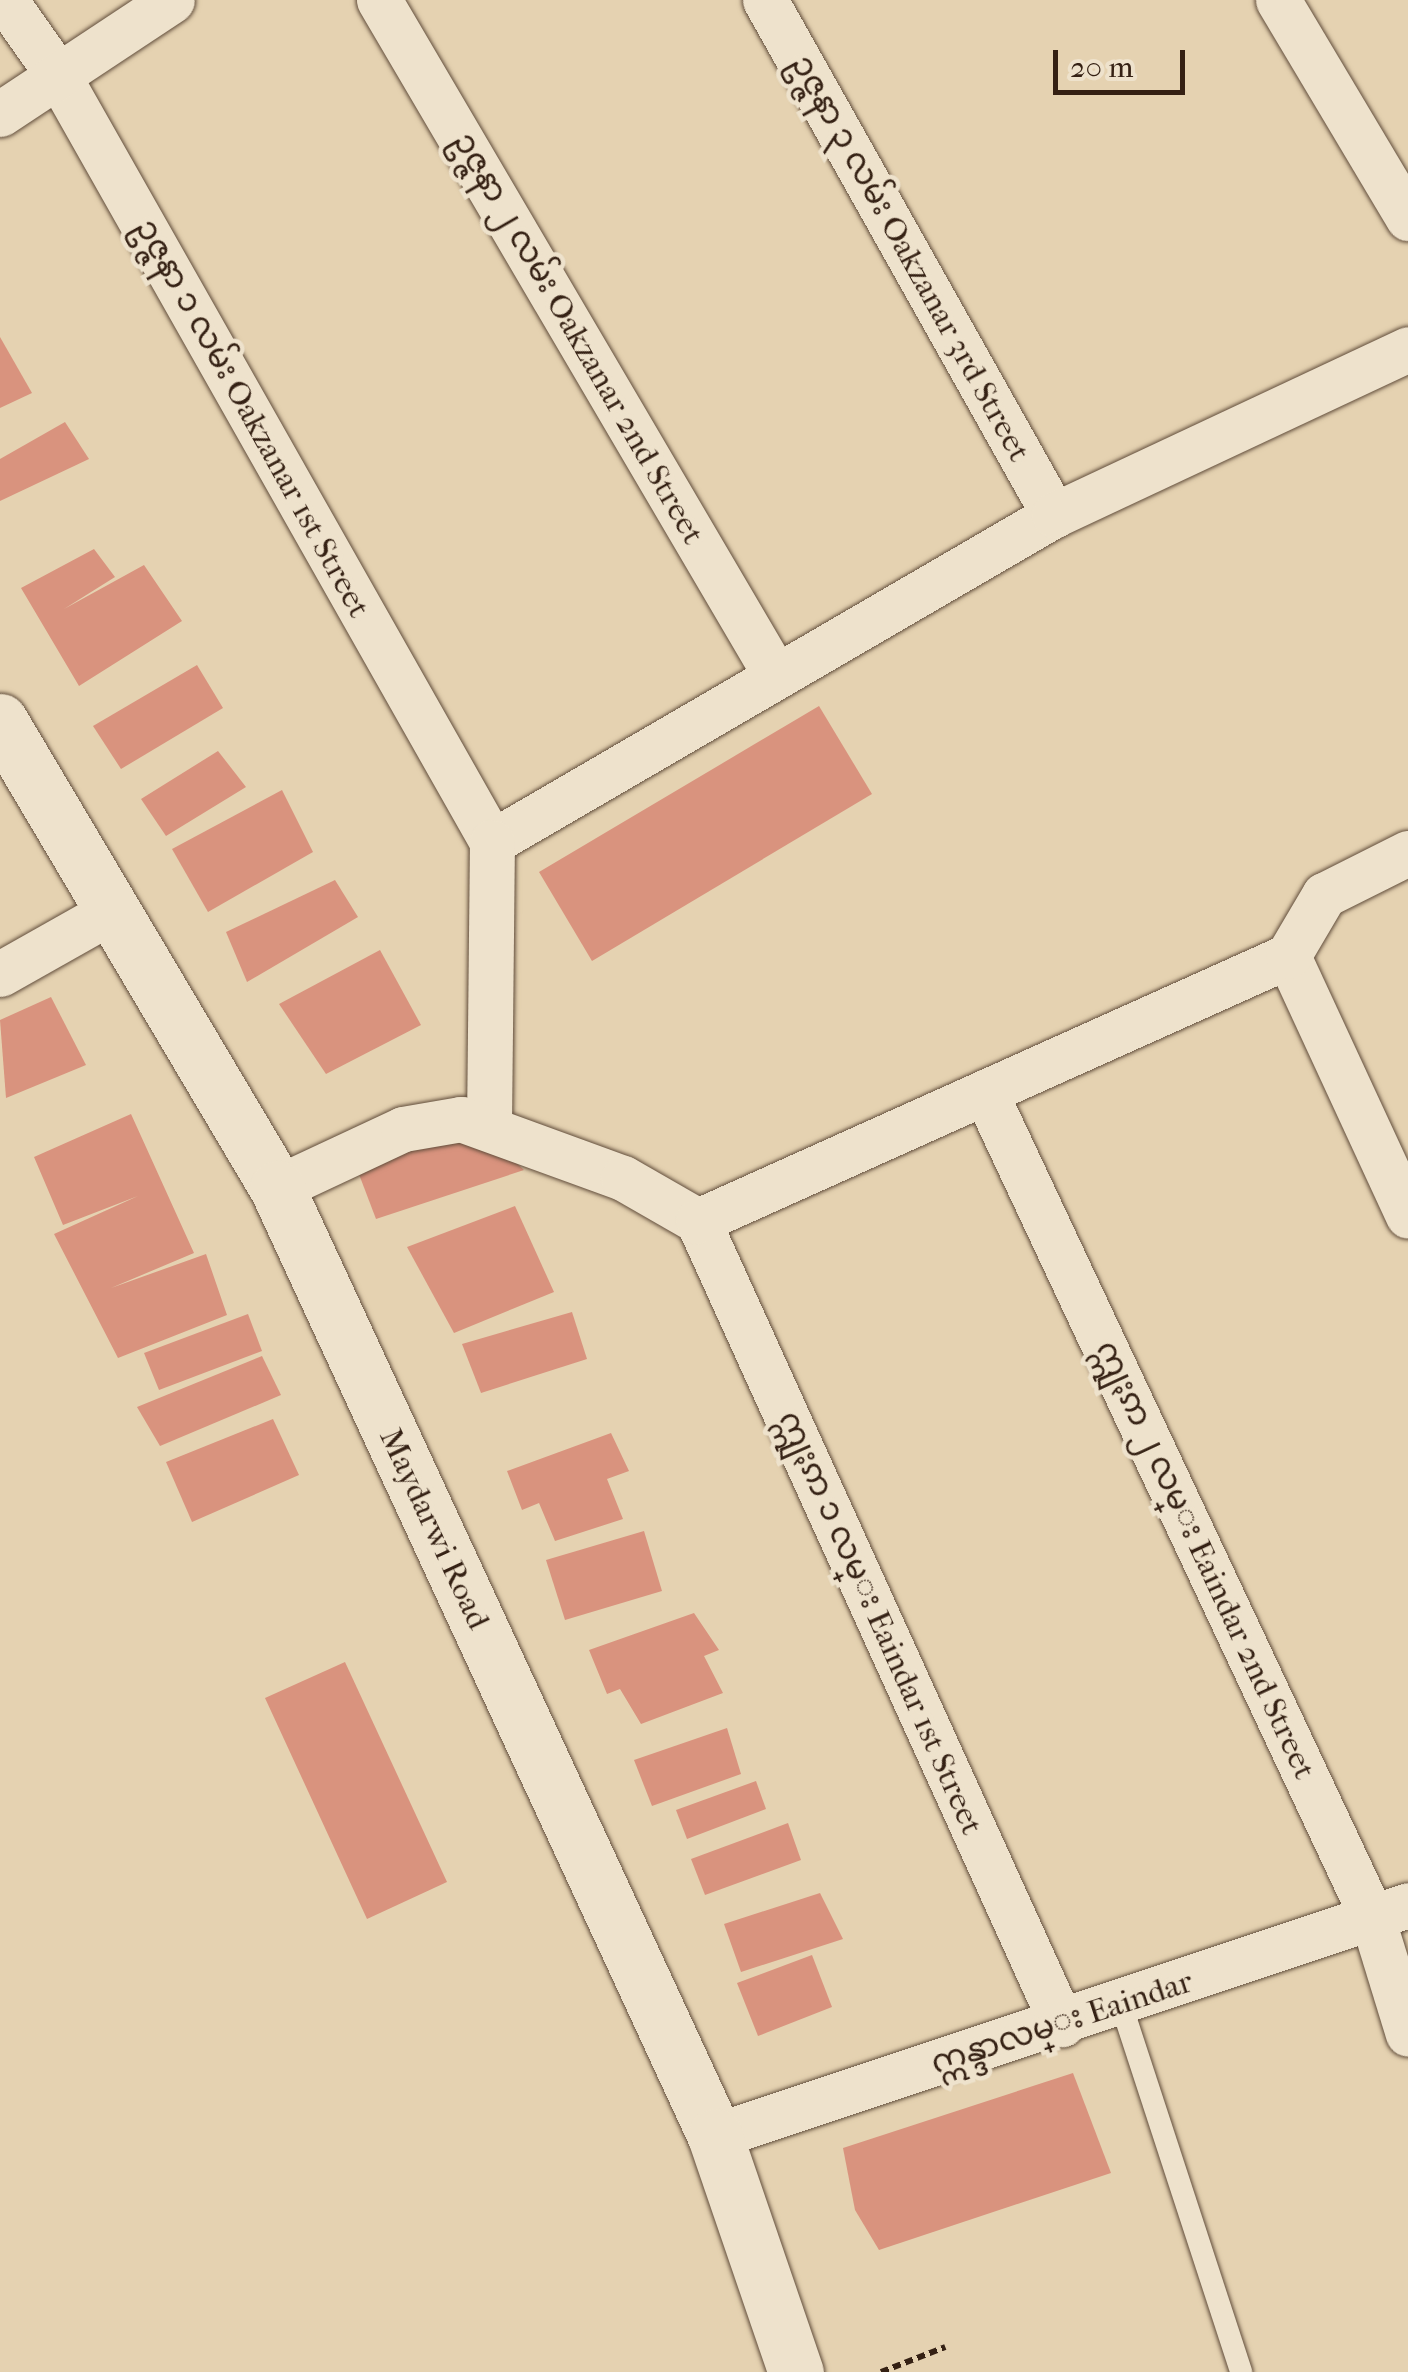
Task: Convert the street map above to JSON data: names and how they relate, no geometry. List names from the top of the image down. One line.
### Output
{"streets":{"street":["ဥဇ္ဇနာ ၃ လမ်း Oakzanar 3rd Street","ဥဇ္ဇနာ ၂ လမ်း Oakzanar 2nd Street","ဥဇ္ဇနာ ၁ လမ်း Oakzanar 1st Street","Maydarwi Road","ဣျႏၵာ ၂ လမ္း Eaindar 2nd Street","ဣျႏၵာ ၁ လမ္း Eaindar 1st Street","ဣန္ဒာလမ္း Eaindar"]},"crossings":[["Maydarwi Road","ဣန္ဒာလမ္း Eaindar"],["ဣျႏၵာ ၂ လမ္း Eaindar 2nd Street","ဣန္ဒာလမ္း Eaindar"],["ဣျႏၵာ ၁ လမ္း Eaindar 1st Street","ဣန္ဒာလမ္း Eaindar"]],"scale_bar":"20 m"}
